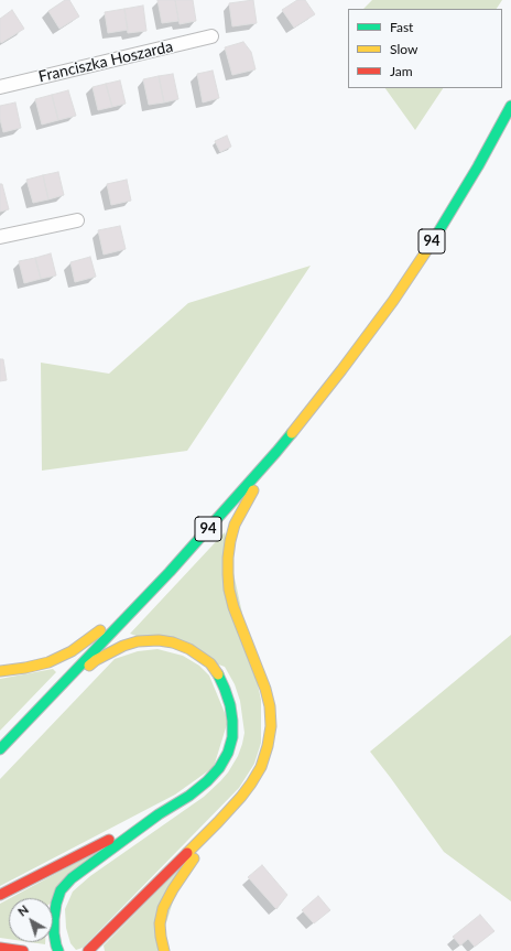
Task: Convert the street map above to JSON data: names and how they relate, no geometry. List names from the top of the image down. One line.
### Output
{"streets":{"main road":["94"],"street":["Franciszka Hoszarda"]},"legend":["Fast","Slow","Jam"],"north":"top left"}
